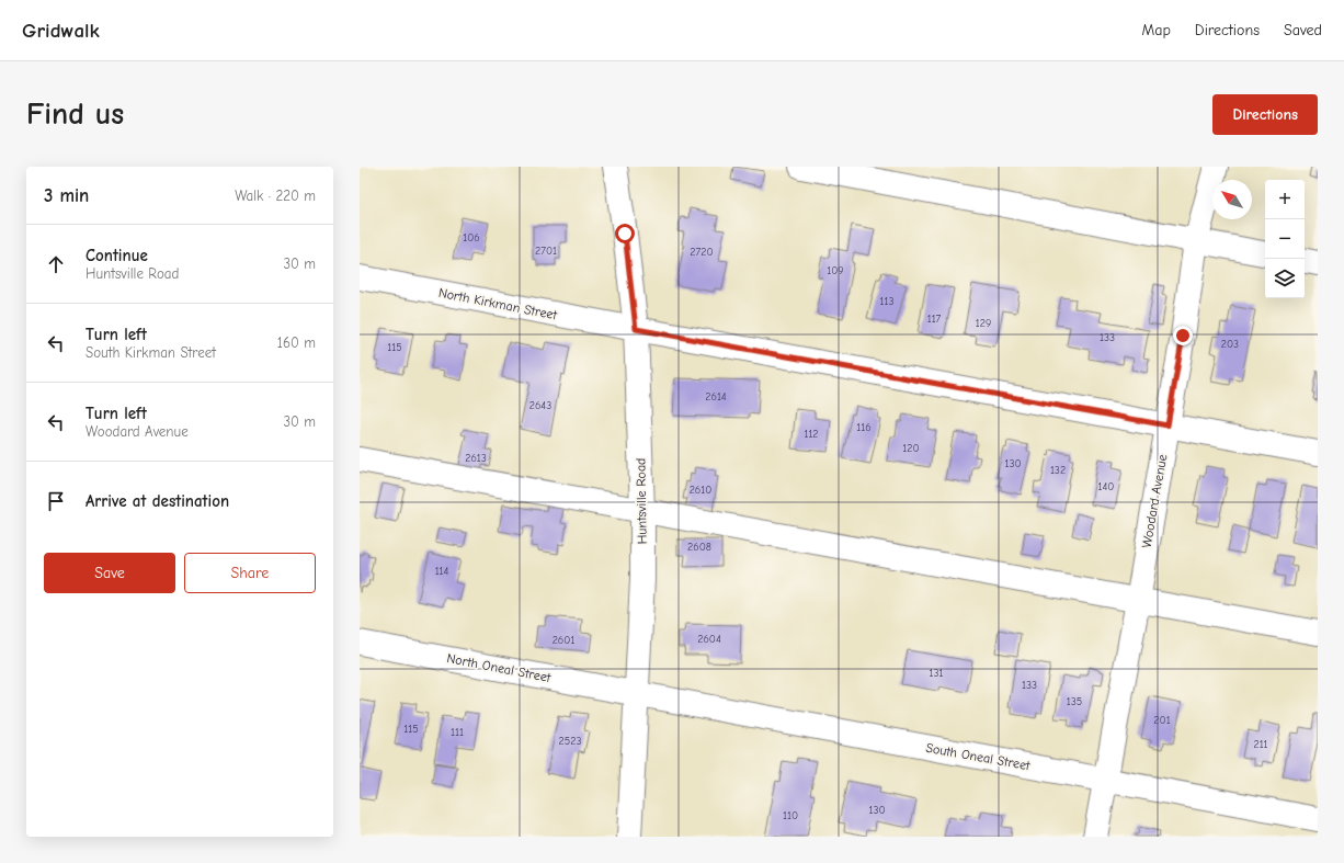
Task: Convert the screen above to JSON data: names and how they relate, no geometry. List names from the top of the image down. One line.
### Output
{"streets":{"street":["North Kirkman Street","Huntsville Road","Woodard Avenue","North Oneal Street","South Oneal Street"]},"crossings":[["North Kirkman Street","Huntsville Road"],["North Kirkman Street","Woodard Avenue"],["Huntsville Road","North Oneal Street"],["Huntsville Road","South Oneal Street"],["Woodard Avenue","South Oneal Street"],["North Oneal Street","South Oneal Street"]],"house_numbers":["106","2701","2720","109","113","117","129","133","203","115","2614","2643","116","112","120","2613","130","132","140","2610","2608","114","2604","2601","131","133","135","201","115","111","2523","211","130","110"],"north":"top left","page":{"header":"Gridwalk","nav":["Map","Directions","Saved"],"buttons":["Directions",["Save","Share"]],"title":"Find us","heading":["3 min","Walk · 220 m"],"map_buttons":["+","−"],"list":[["Continue","Huntsville Road","30 m"],["Turn left","South Kirkman Street","160 m"],["Turn left","Woodard Avenue","30 m"],"Arrive at destination"]}}
